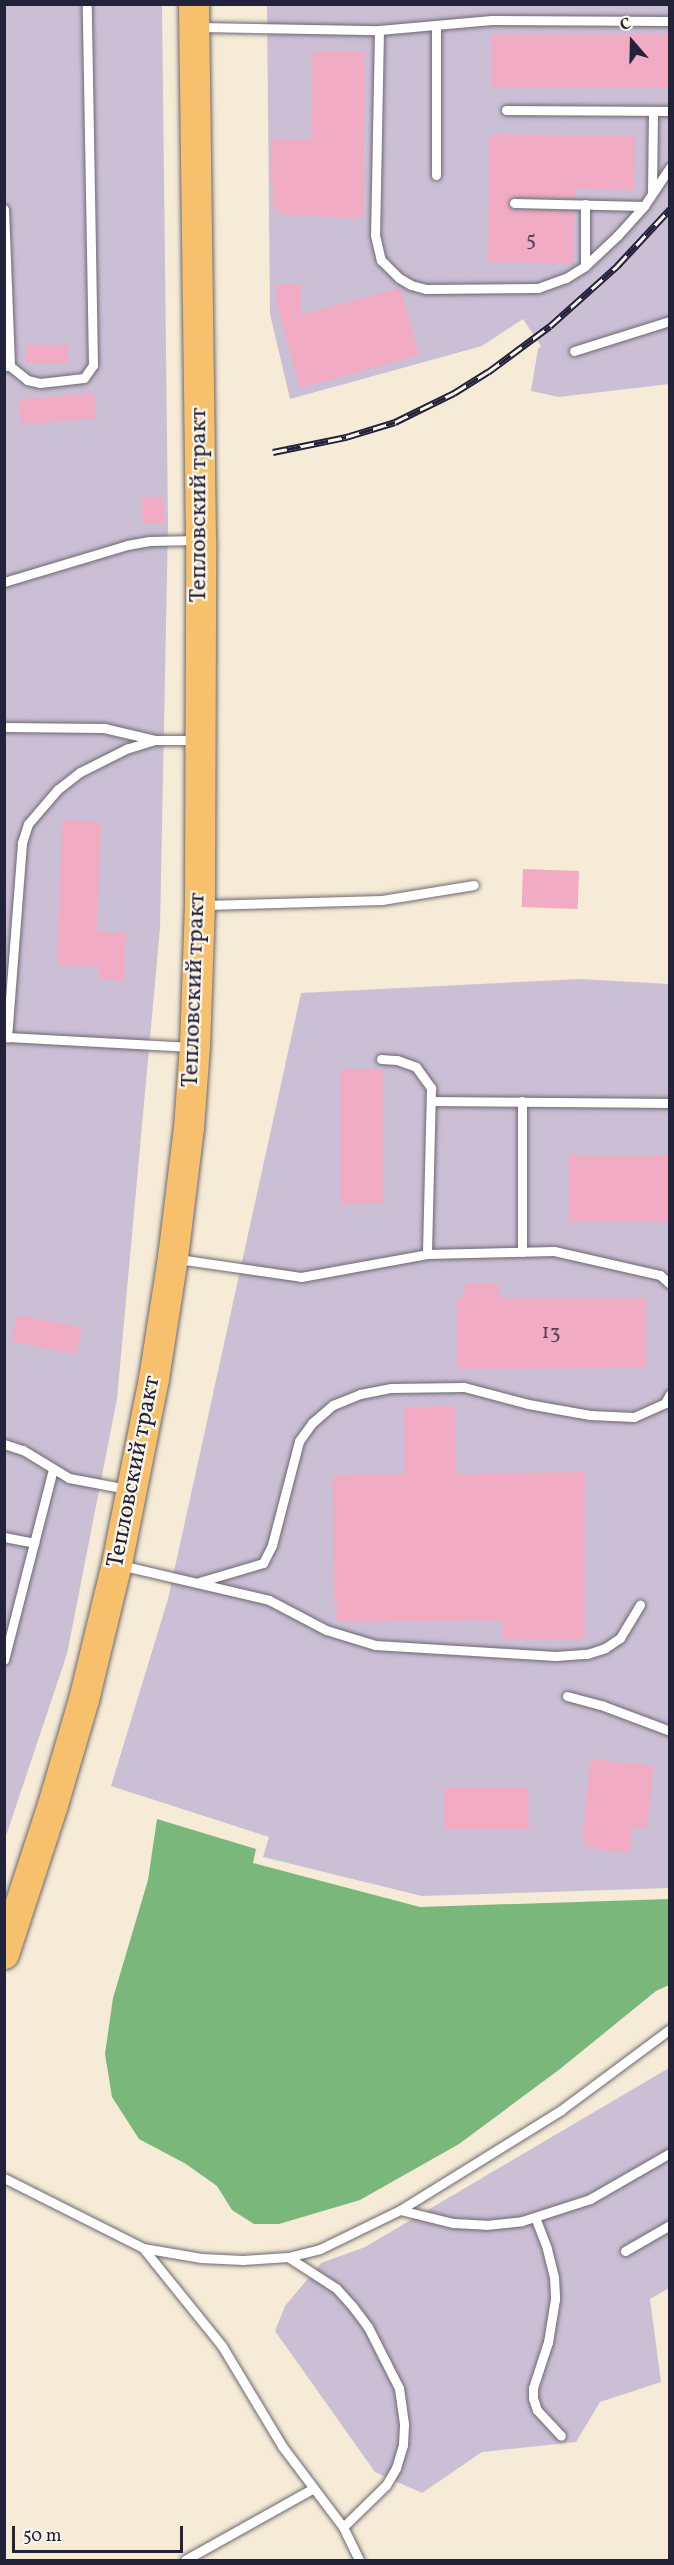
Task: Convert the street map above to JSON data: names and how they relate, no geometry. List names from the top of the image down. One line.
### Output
{"streets":{"main road":["Тепловский тракт"]},"house_numbers":["5","13"],"scale_bar":"50 m","north":"top"}
